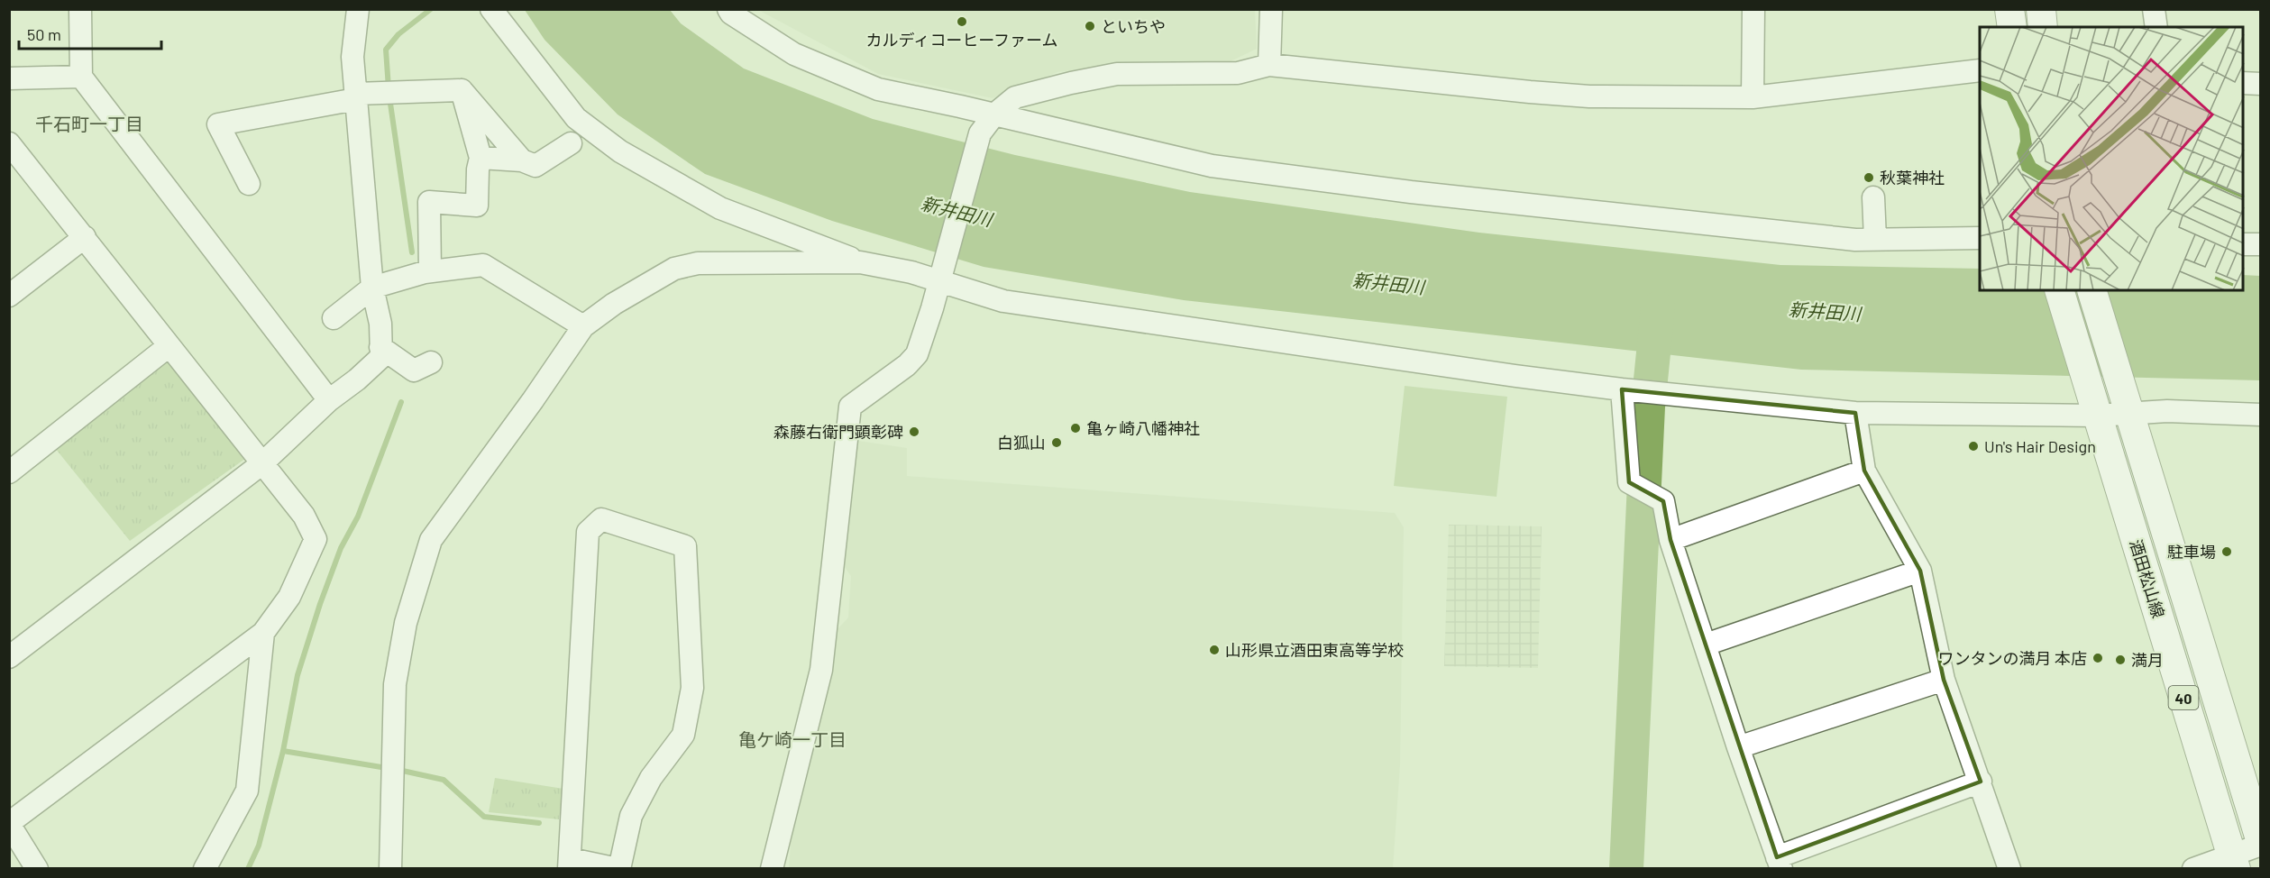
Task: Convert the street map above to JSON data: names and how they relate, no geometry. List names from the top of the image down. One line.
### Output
{"streets":{"main road":["酒田松山線","40"]},"districts":["千石町一丁目","亀ケ崎一丁目"],"water":["新井田川"],"places":["カルディコーヒーファーム","といちや","秋葉神社","亀ヶ崎八幡神社","森藤右衛門顕彰碑","白狐山","Un's Hair Design","駐車場","山形県立酒田東高等学校","ワンタンの満月 本店","満月"],"scale_bar":"50 m"}
